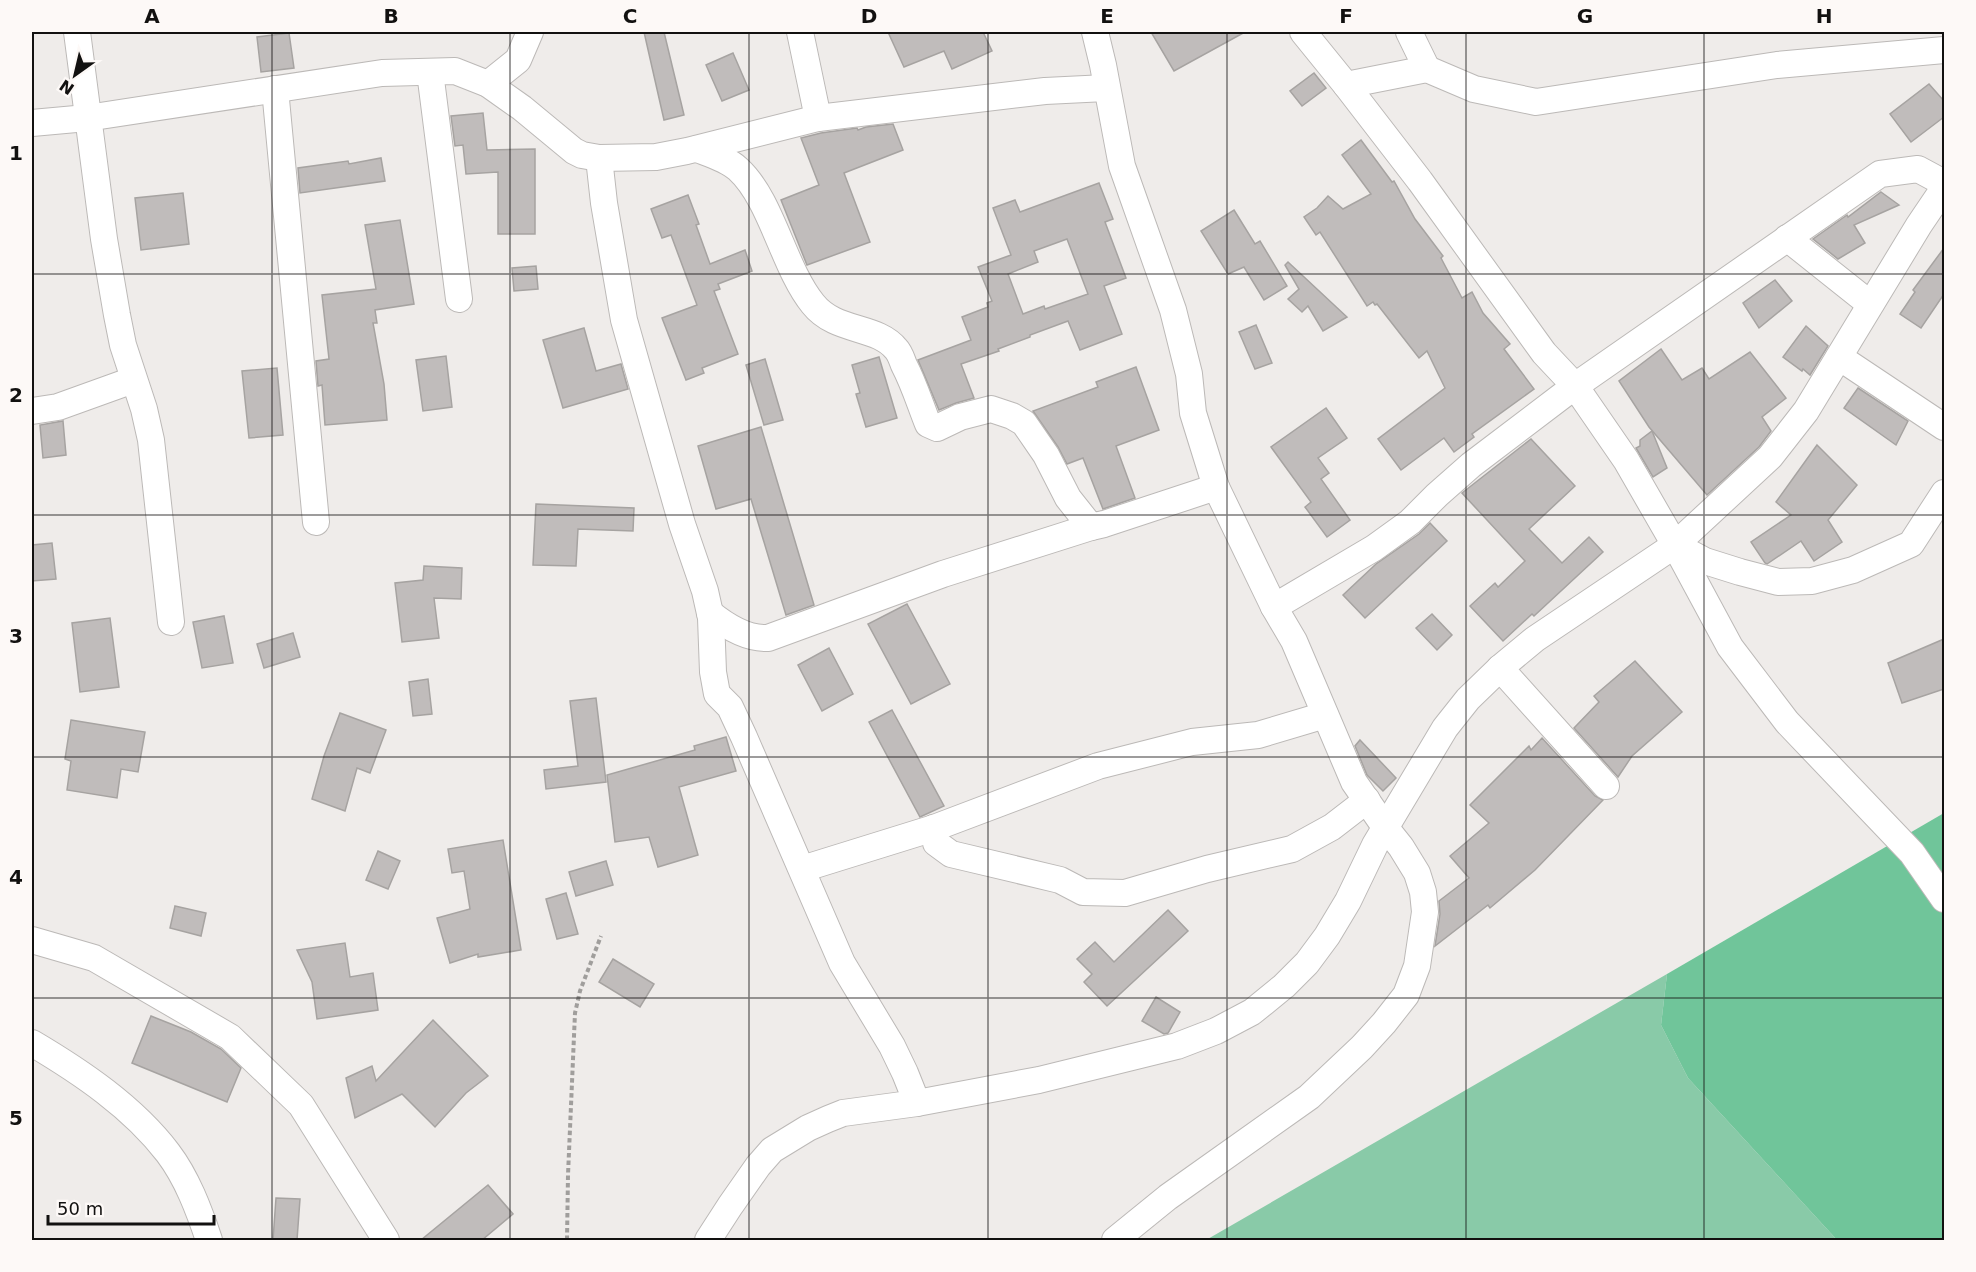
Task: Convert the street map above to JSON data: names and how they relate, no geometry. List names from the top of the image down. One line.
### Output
{"scale_bar":"50 m","north":"bottom left","grid":{"columns":["A","B","C","D","E","F","G","H"],"rows":["1","2","3","4","5"]}}
